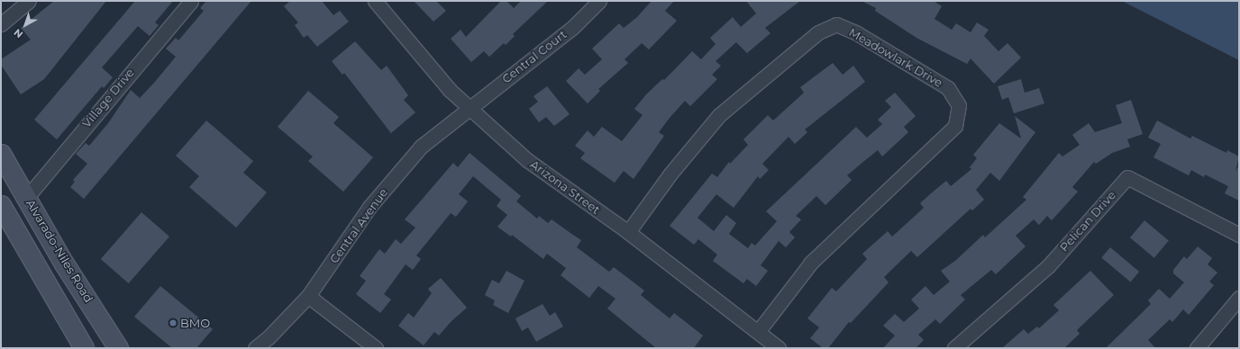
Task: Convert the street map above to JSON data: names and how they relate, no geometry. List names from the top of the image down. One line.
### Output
{"streets":{"main road":["Alvarado-Niles Road"],"street":["Central Court","Meadowlark Drive","Village Drive","Arizona Street","Pelican Drive","Central Avenue"]},"crossings":[["Central Court","Arizona Street"],["Central Court","Central Avenue"],["Meadowlark Drive","Arizona Street"],["Village Drive","Alvarado-Niles Road"],["Arizona Street","Central Avenue"]],"places":["BMO"],"north":"bottom left"}
